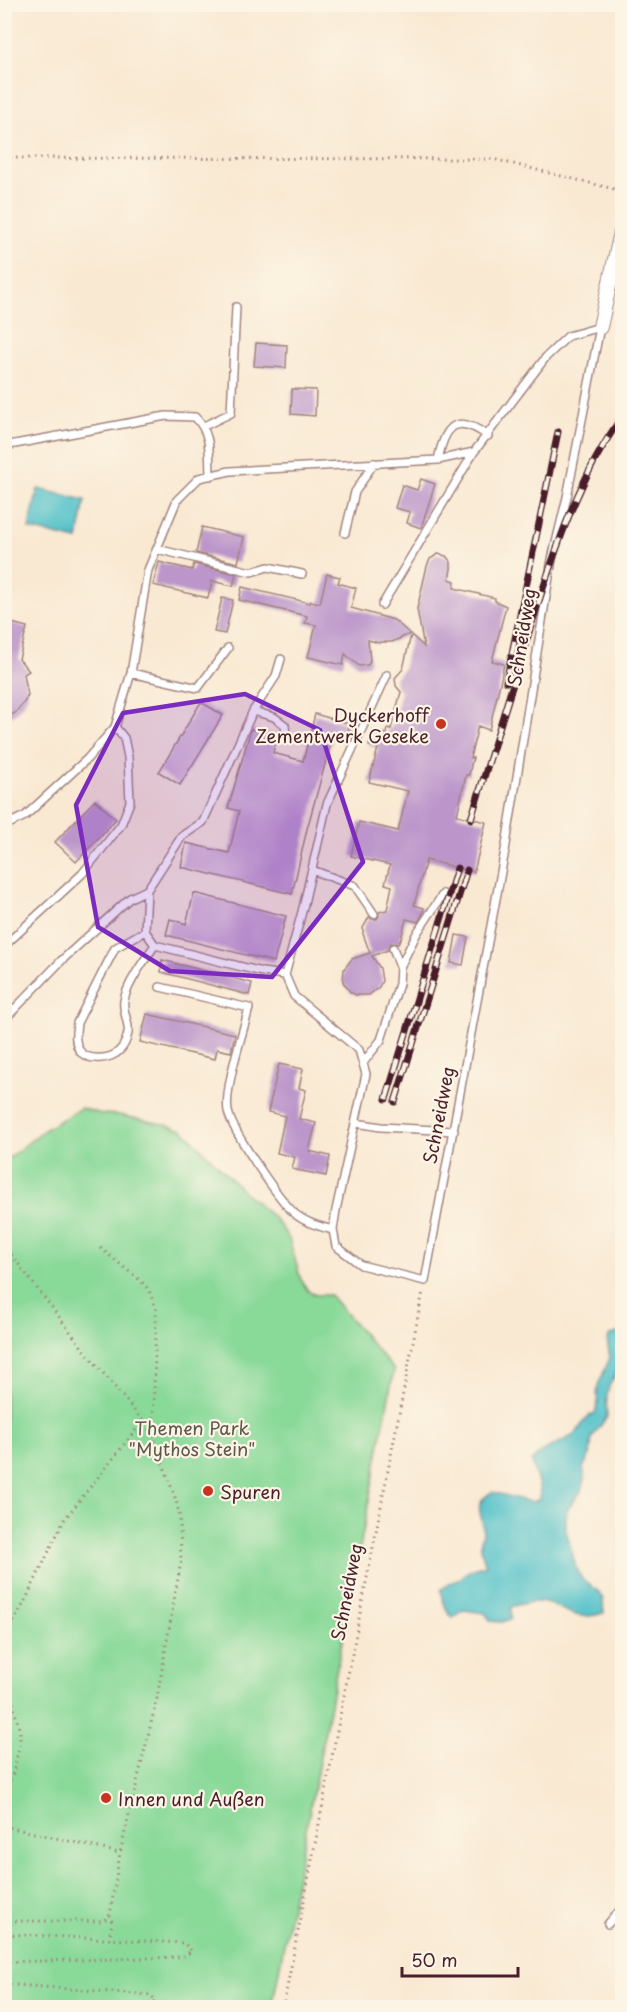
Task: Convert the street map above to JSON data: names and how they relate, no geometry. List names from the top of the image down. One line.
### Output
{"streets":{"street":["Schneidweg"]},"parks":["Themen Park \"Mythos Stein\""],"places":["Dyckerhoff Zementwerk Geseke","Spuren","Innen und Außen"],"scale_bar":"50 m"}
